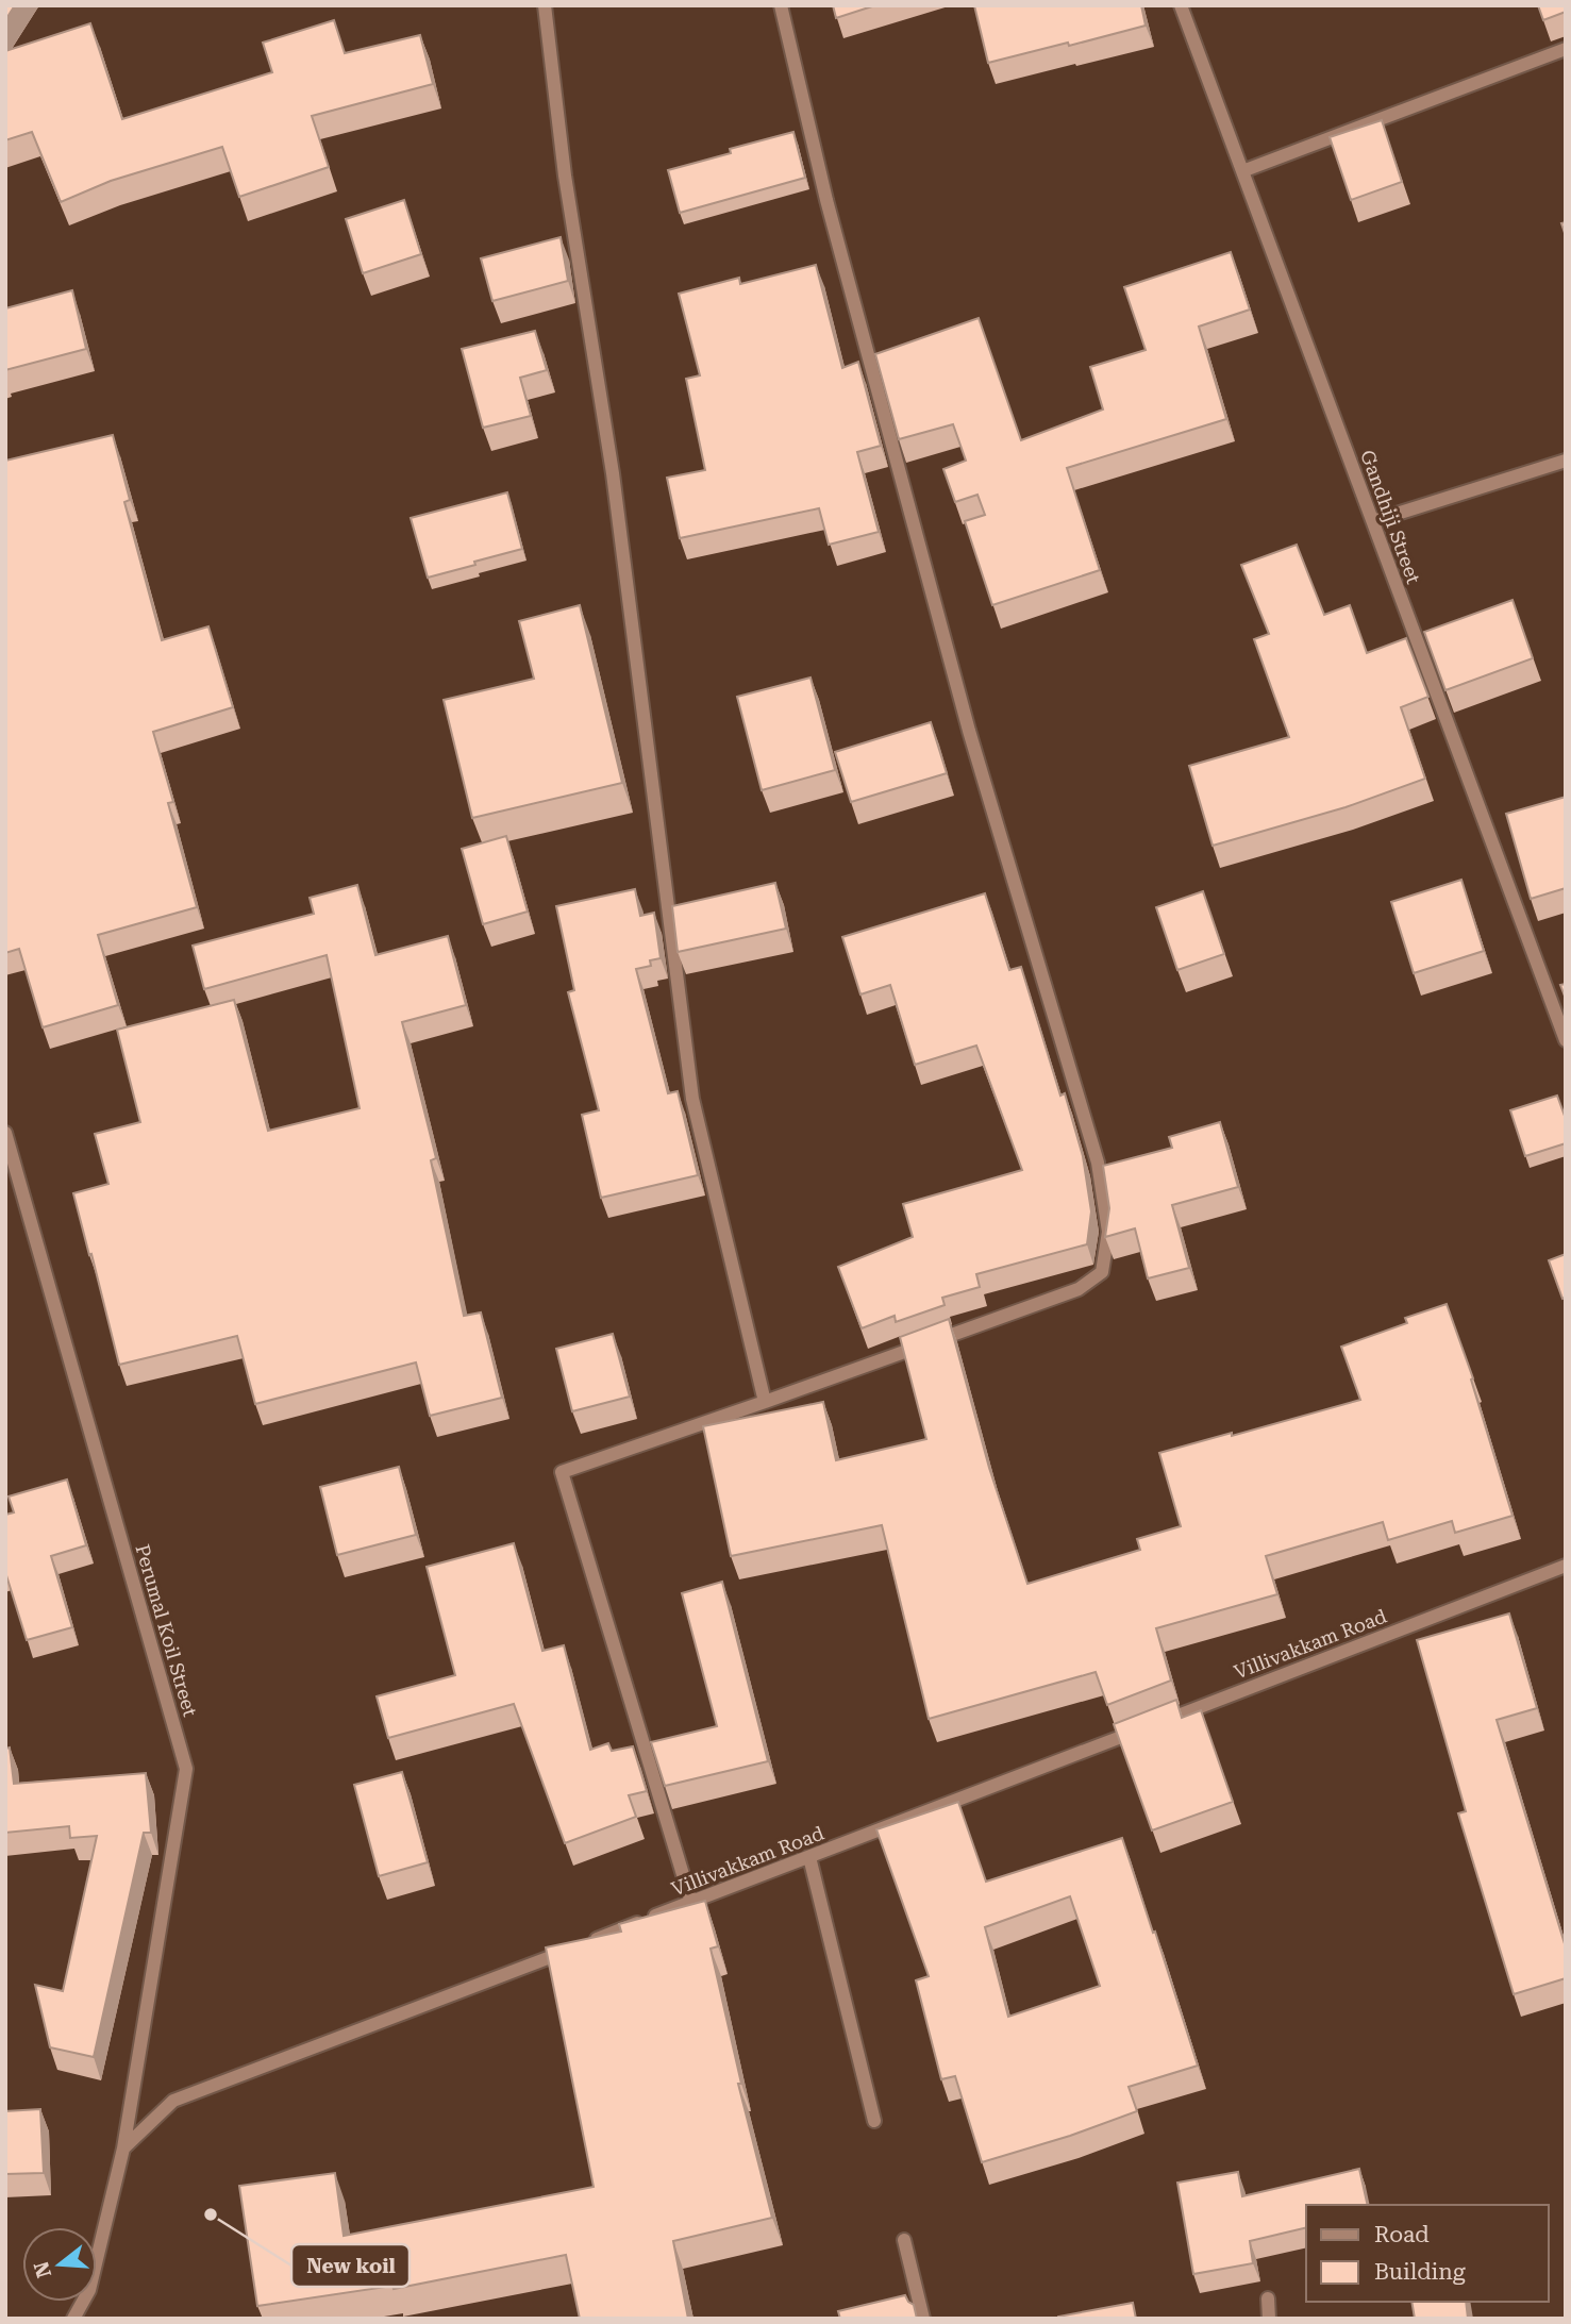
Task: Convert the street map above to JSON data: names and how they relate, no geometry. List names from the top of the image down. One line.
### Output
{"streets":{"street":["Gandhiji Street","Perumal Koil Street","Villivakkam Road"]},"crossings":[["Perumal Koil Street","Villivakkam Road"]],"places":["New koil"],"legend":["Road","Building"],"north":"left"}
